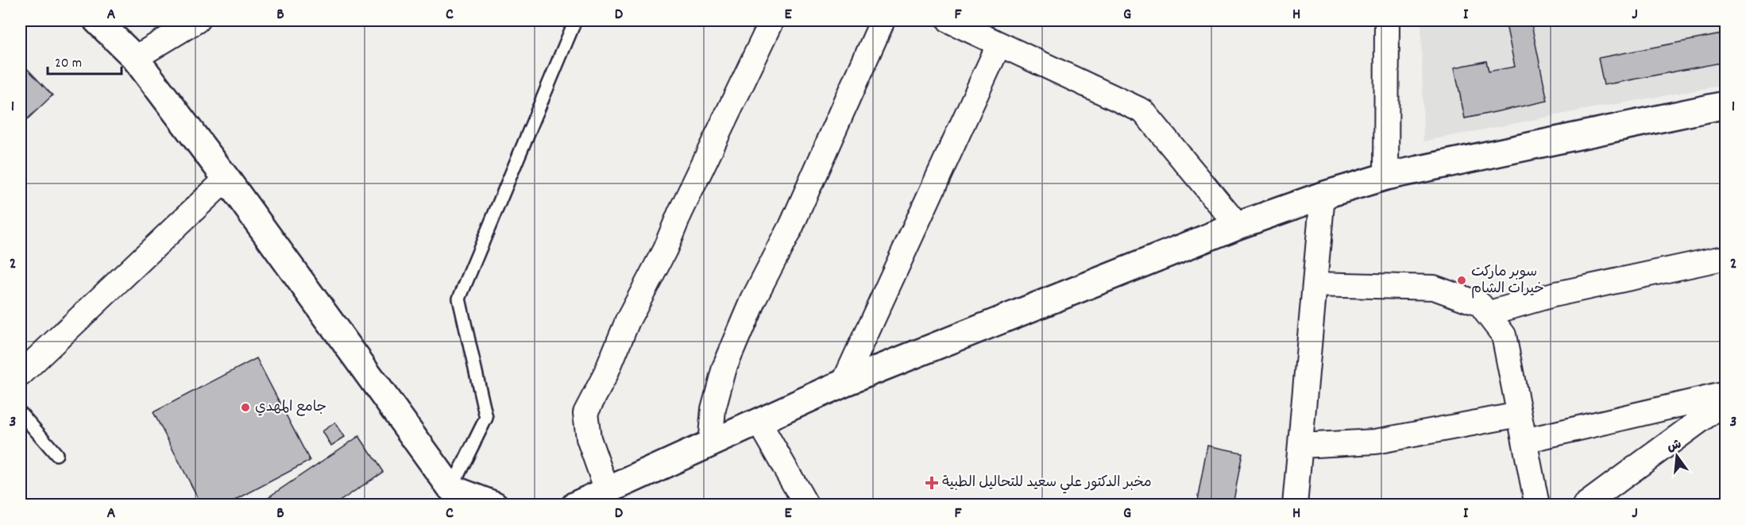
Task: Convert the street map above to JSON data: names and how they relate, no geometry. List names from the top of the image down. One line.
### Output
{"places":{"other":["سوبر ماركت خيرات الشام","جامع المهدي"],"health":["مخبر الدكتور علي سعيد للتحاليل الطبية"]},"scale_bar":"20 m","north":"top","grid":{"columns":["A","B","C","D","E","F","G","H","I","J"],"rows":["1","2","3"]}}
